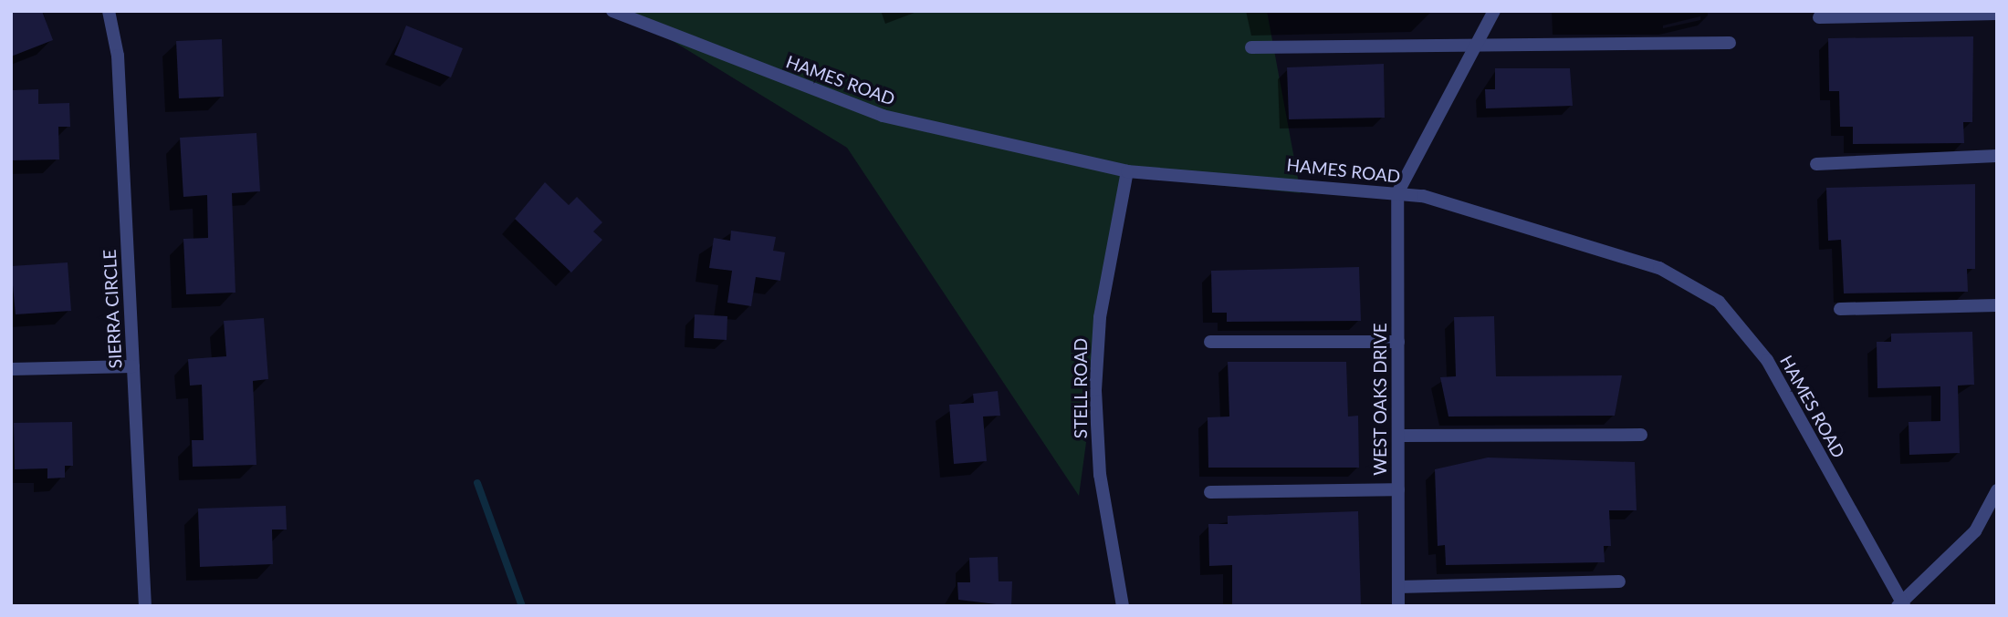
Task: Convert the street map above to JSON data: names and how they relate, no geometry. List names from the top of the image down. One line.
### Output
{"streets":{"street":["HAMES ROAD","SIERRA CIRCLE","STELL ROAD","WEST OAKS DRIVE"]},"crossings":[["HAMES ROAD","STELL ROAD"],["HAMES ROAD","WEST OAKS DRIVE"]]}
